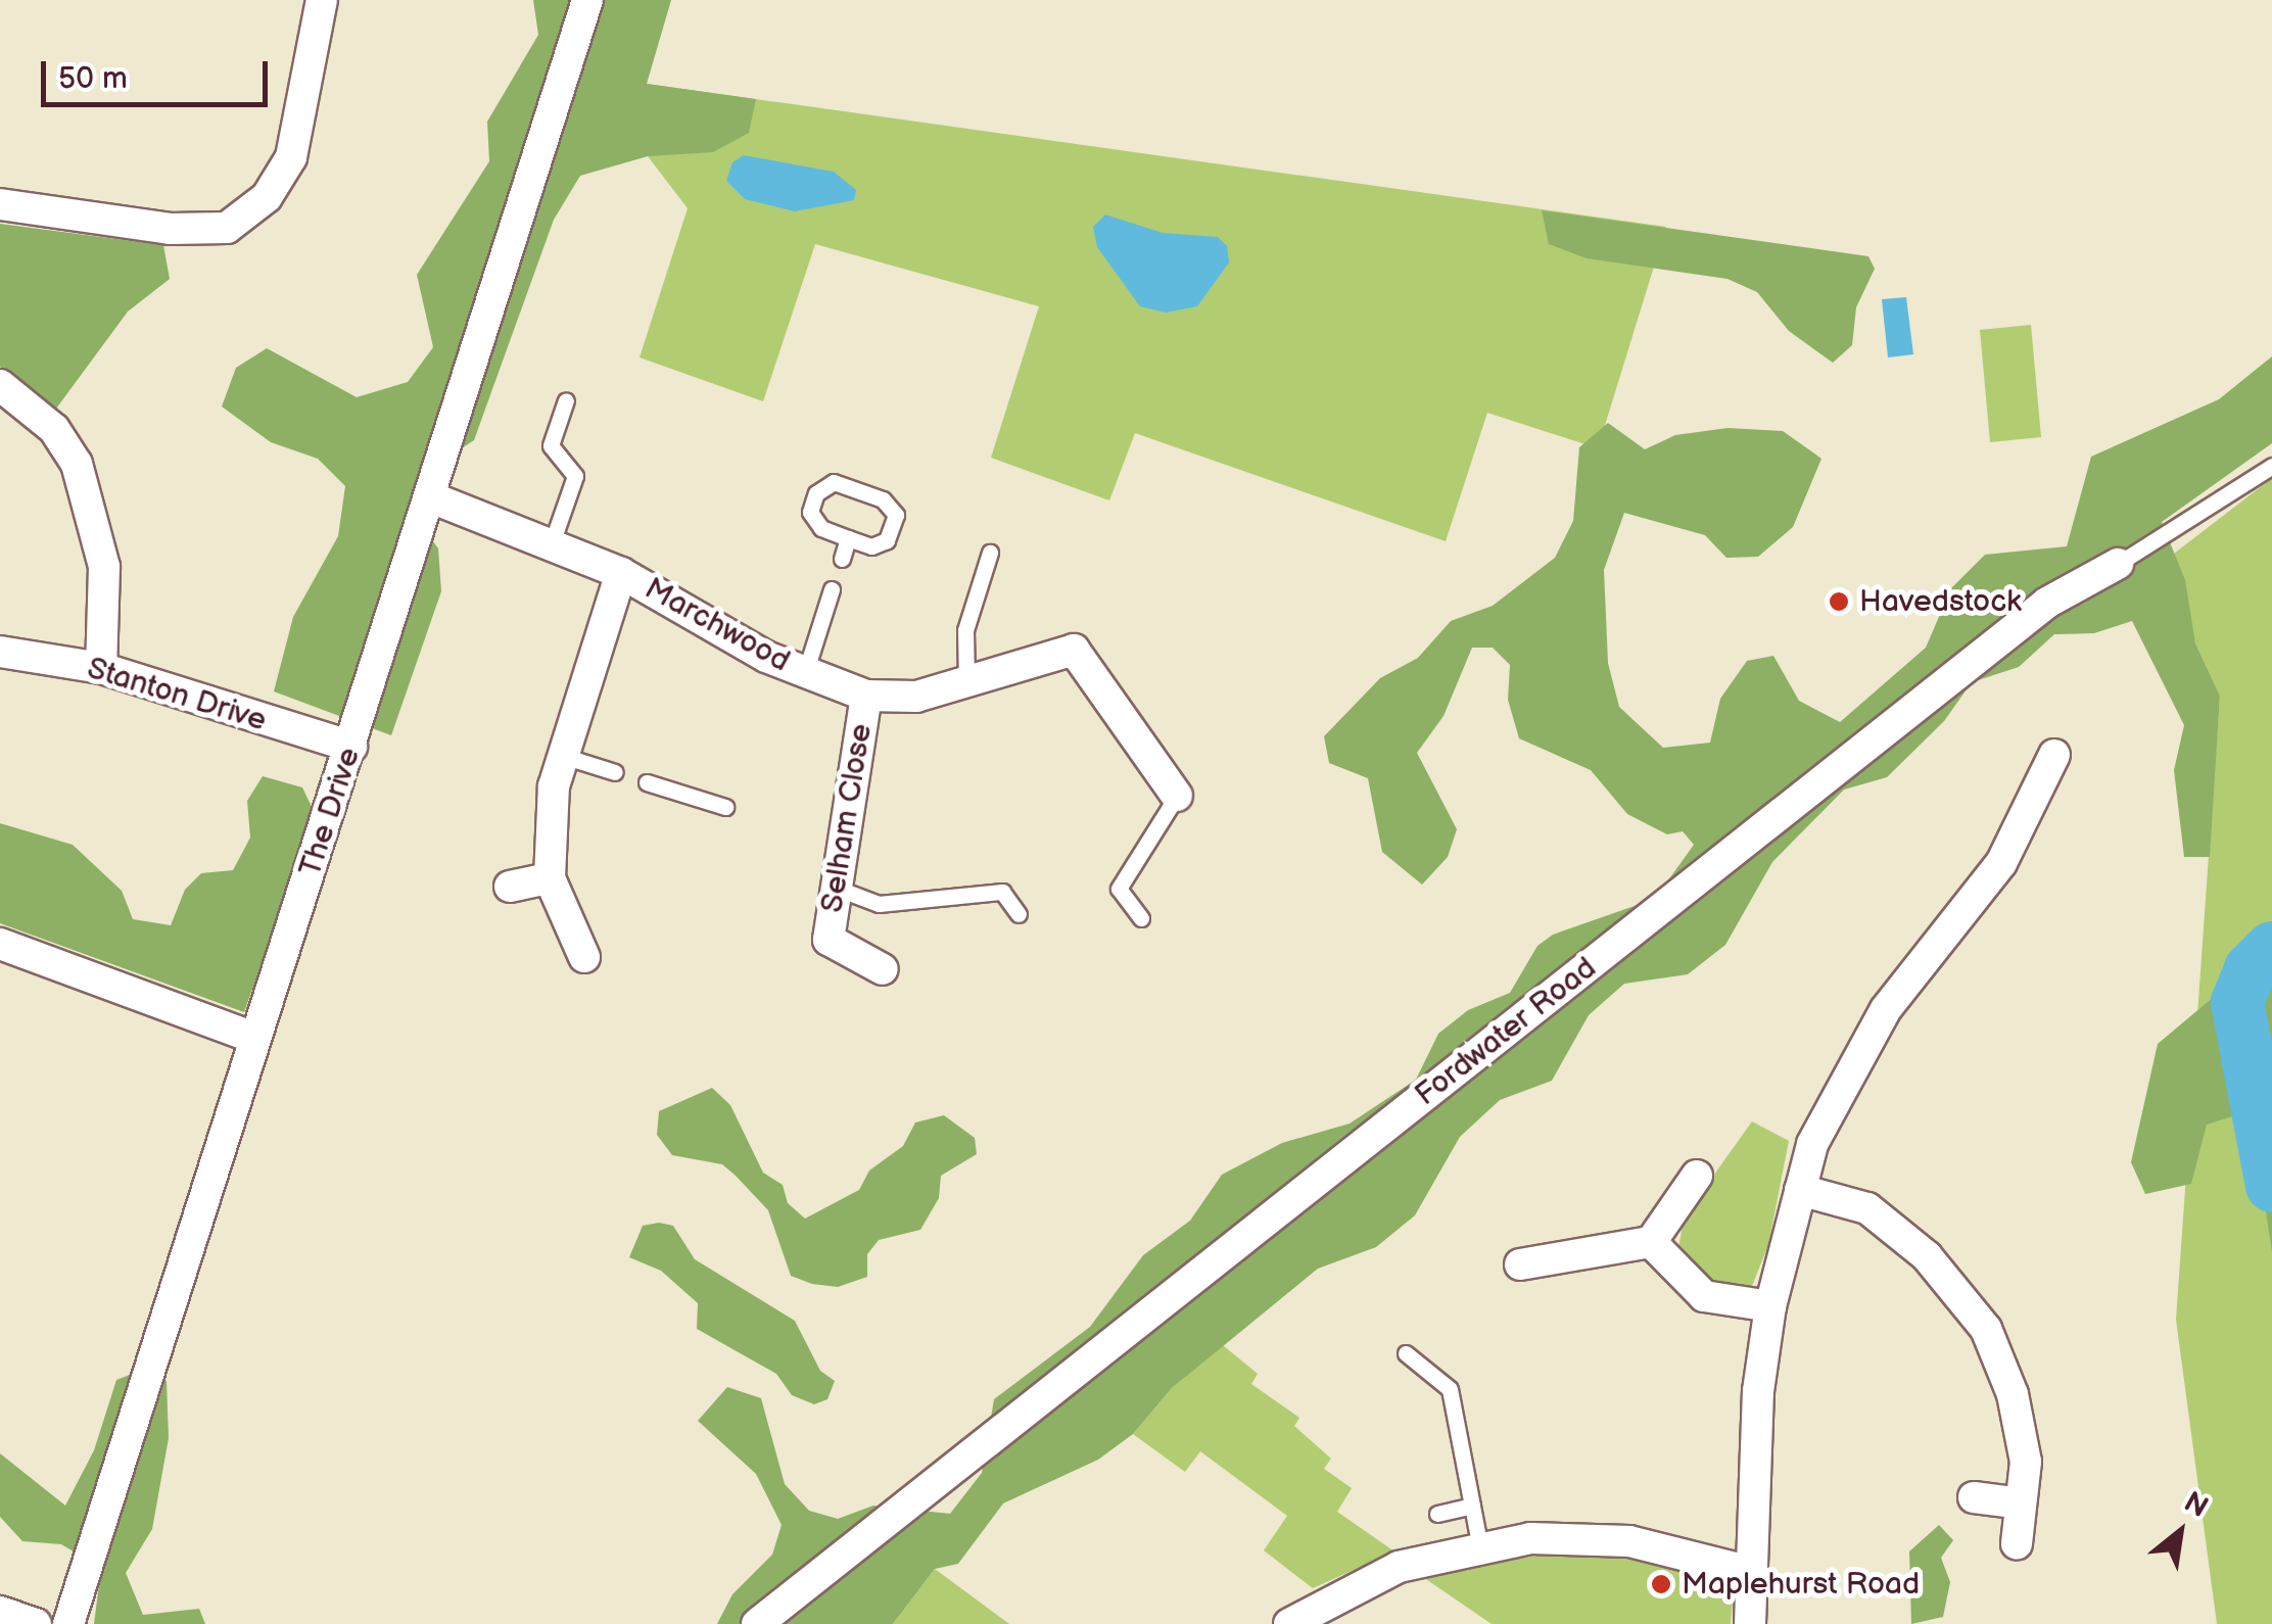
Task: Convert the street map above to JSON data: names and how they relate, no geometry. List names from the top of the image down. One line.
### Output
{"streets":{"street":["Marchwood","Stanton Drive","The Drive","Selham Close","Fordwater Road"]},"crossings":[["Marchwood","The Drive"],["Marchwood","Selham Close"],["Stanton Drive","The Drive"]],"places":["Havedstock","Maplehurst Road"],"scale_bar":"50 m","north":"top right"}
